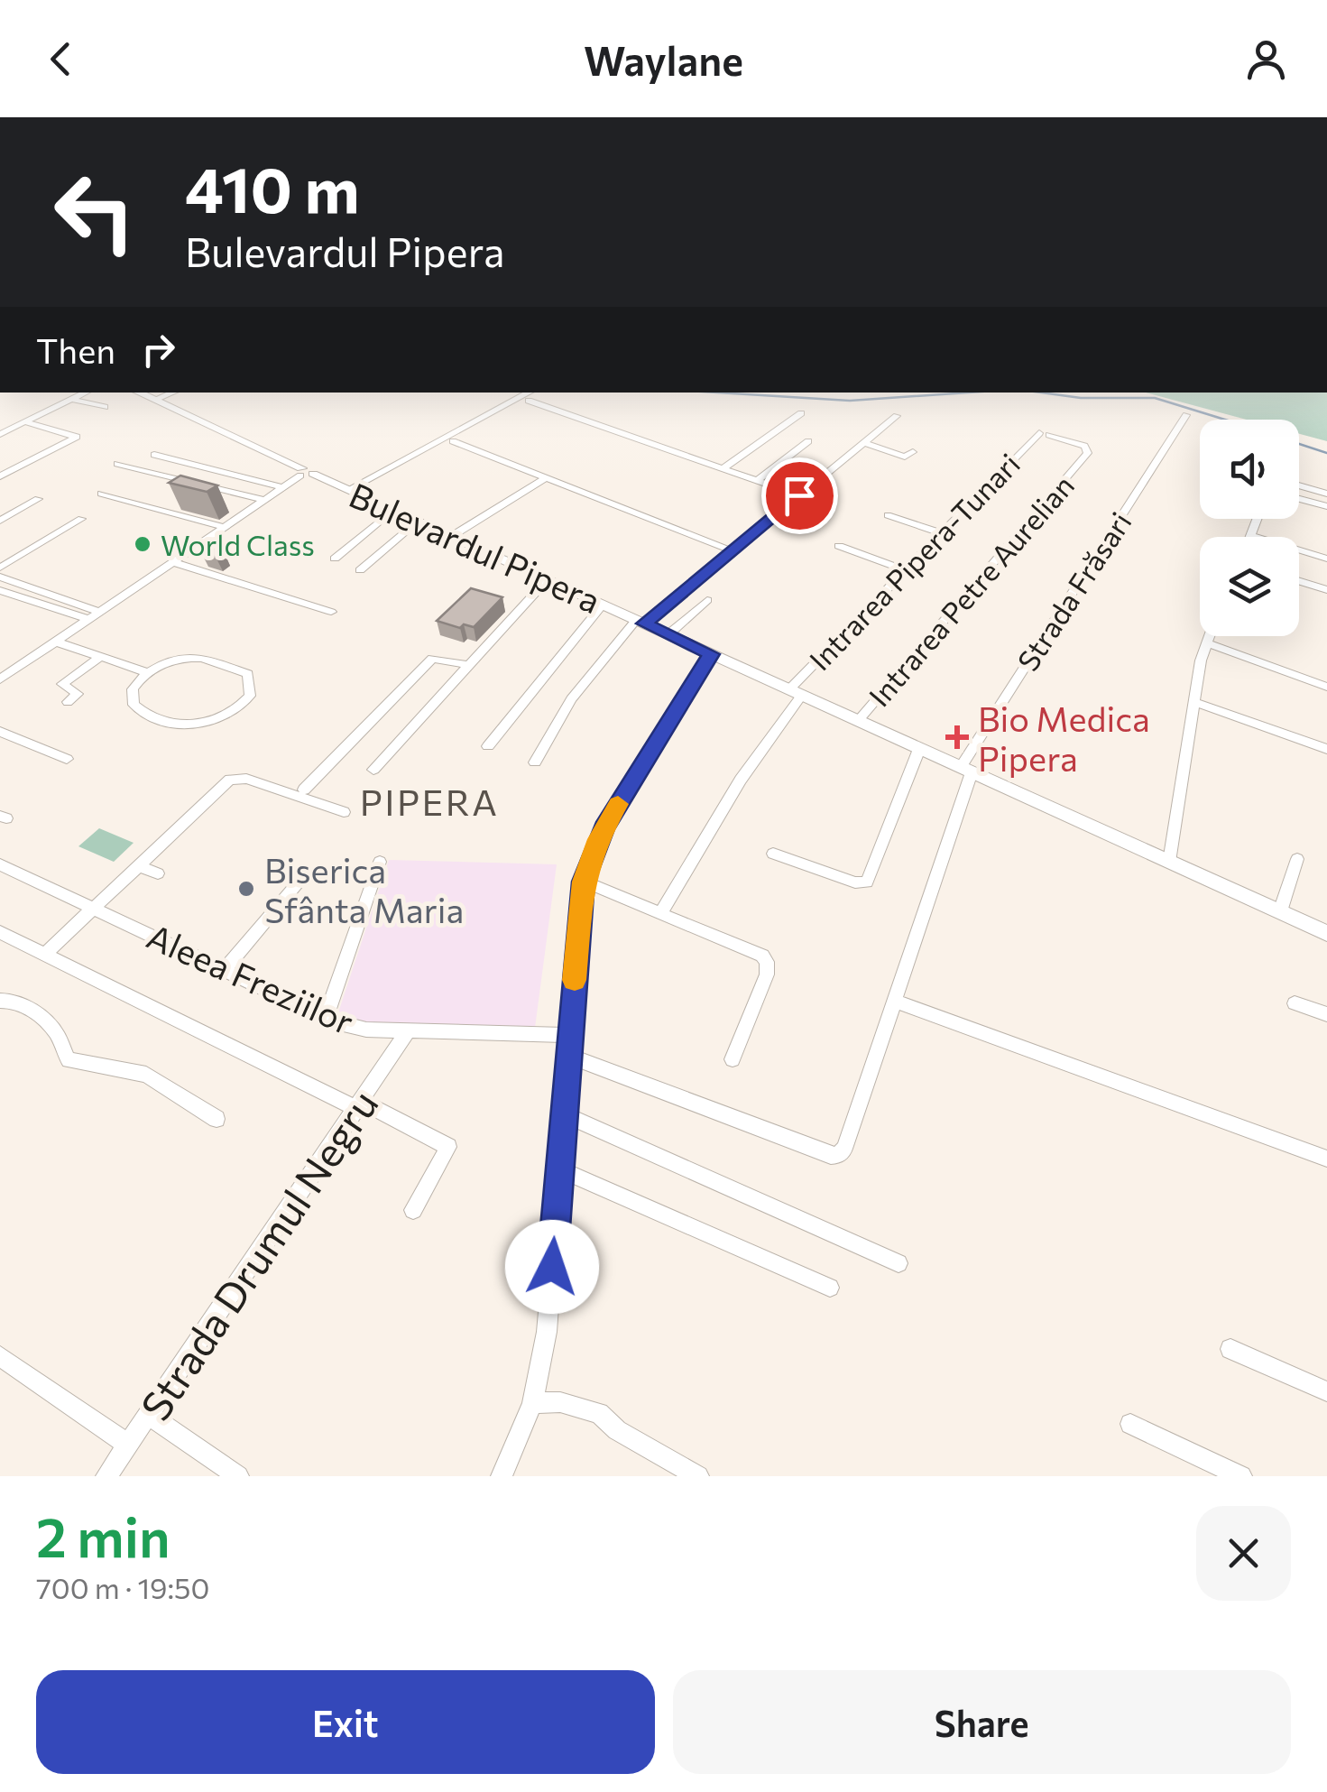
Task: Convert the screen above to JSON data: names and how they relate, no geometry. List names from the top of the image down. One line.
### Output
{"streets":{"main road":["Bulevardul Pipera"],"street":["Intrarea Pipera-Tunari","Intrarea Petre Aurelian","Strada Frăsari","Aleea Freziilor","Strada Drumul Negru"]},"crossings":[["Bulevardul Pipera","Intrarea Pipera-Tunari"],["Bulevardul Pipera","Intrarea Petre Aurelian"],["Bulevardul Pipera","Strada Frăsari"],["Intrarea Pipera-Tunari","Intrarea Petre Aurelian"],["Aleea Freziilor","Strada Drumul Negru"]],"districts":["PIPERA"],"places":{"other":["World Class","Biserica Sfânta Maria"],"health":["Bio Medica Pipera"]},"page":{"header":"Waylane","turn":["410 m","Bulevardul Pipera"],"then":"Then","heading":["2 min","700 m · 19:50"],"buttons":["Exit","Share"]}}
